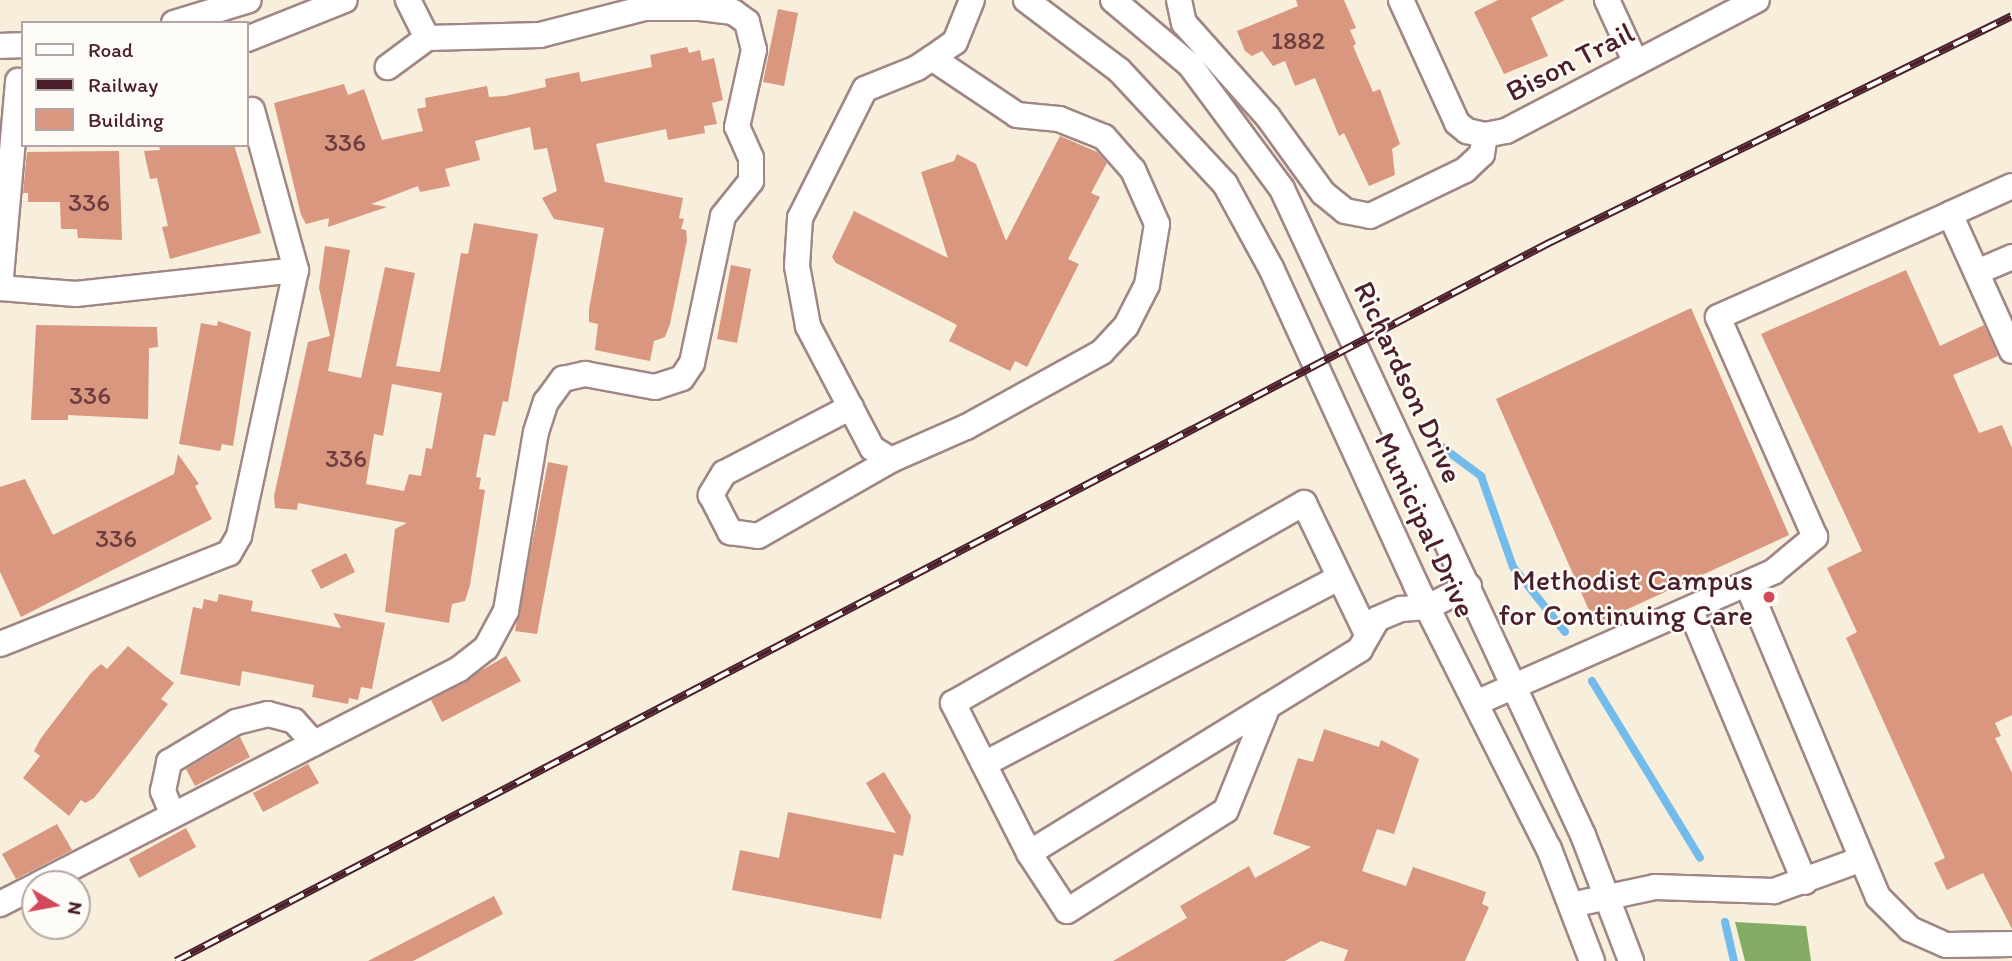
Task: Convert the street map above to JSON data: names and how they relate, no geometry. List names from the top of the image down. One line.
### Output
{"streets":{"street":["Bison Trail","Richardson Drive","Municipal Drive"]},"places":["Methodist Campus for Continuing Care"],"house_numbers":["1882","336","336","336","336","336"],"legend":["Road","Railway","Building"],"north":"right"}
